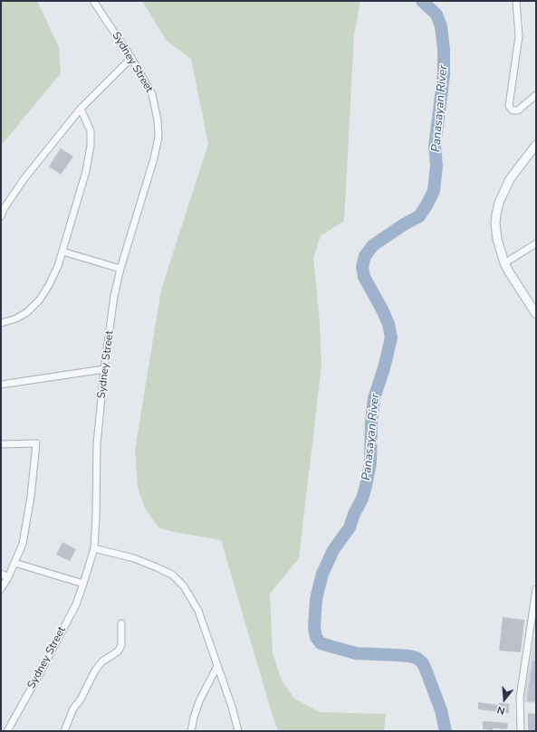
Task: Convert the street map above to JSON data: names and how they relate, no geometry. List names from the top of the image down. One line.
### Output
{"streets":{"street":["Sydney Street"]},"water":["Panasayan River"],"north":"bottom"}
